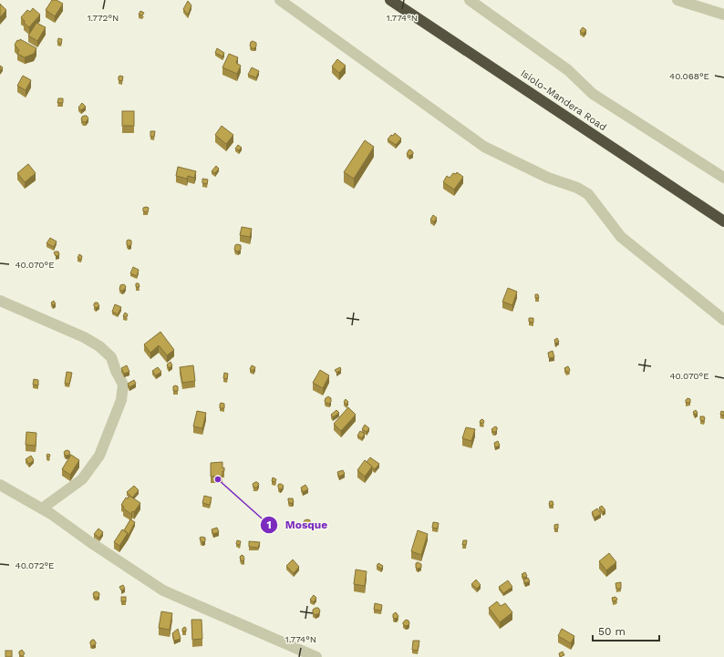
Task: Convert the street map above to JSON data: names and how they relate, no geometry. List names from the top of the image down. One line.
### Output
{"streets":{"highway":["Isiolo-Mandera Road"]},"places":["Mosque"],"scale_bar":"50 m","coordinates":["1.772°N","1.774°N","40.068°E","40.070°E","40.072°E"]}
